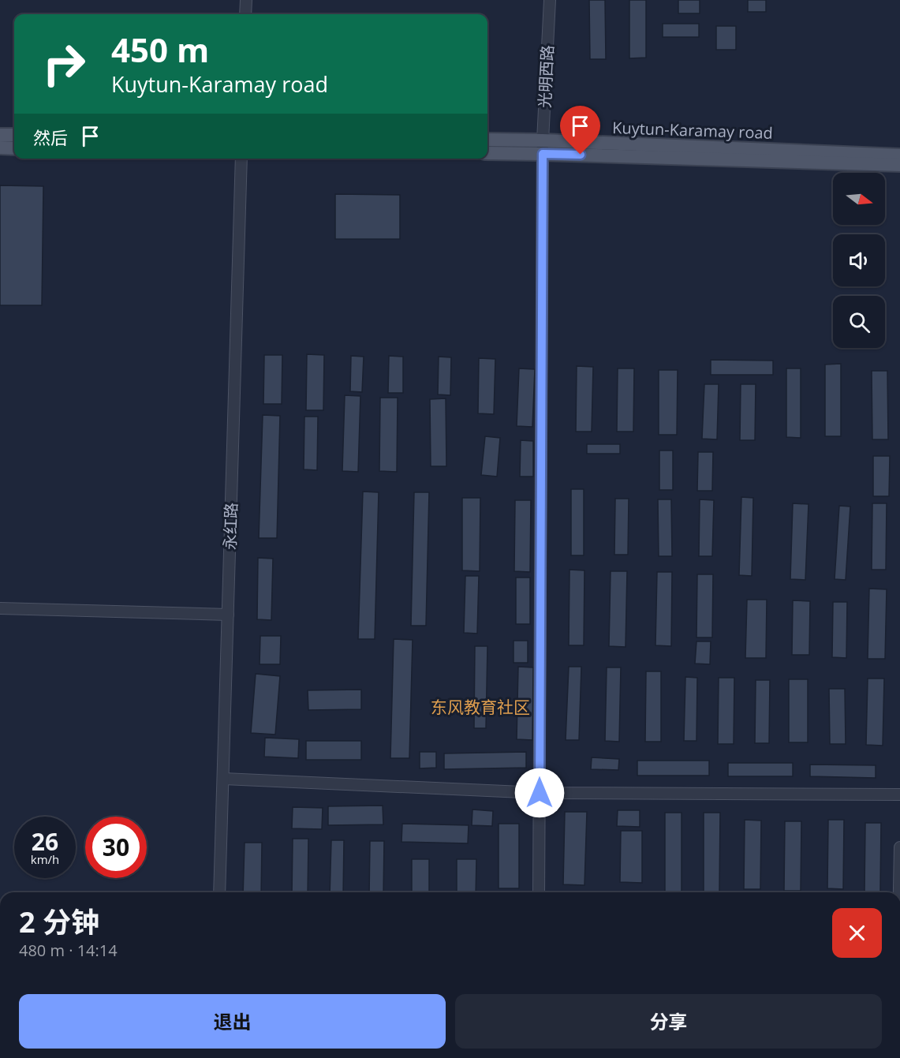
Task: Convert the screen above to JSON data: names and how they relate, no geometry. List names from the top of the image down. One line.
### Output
{"streets":{"main road":["Kuytun-Karamay road"],"street":["光明西路","永红路"]},"crossings":[["光明西路","Kuytun-Karamay road"]],"districts":["东风教育社区"],"north":"right","page":{"turn":["450 m","Kuytun-Karamay road"],"then":"然后","speed":"26 km/h","limit":"30","heading":["2 分钟","480 m · 14:14"],"buttons":["退出","分享"]}}
